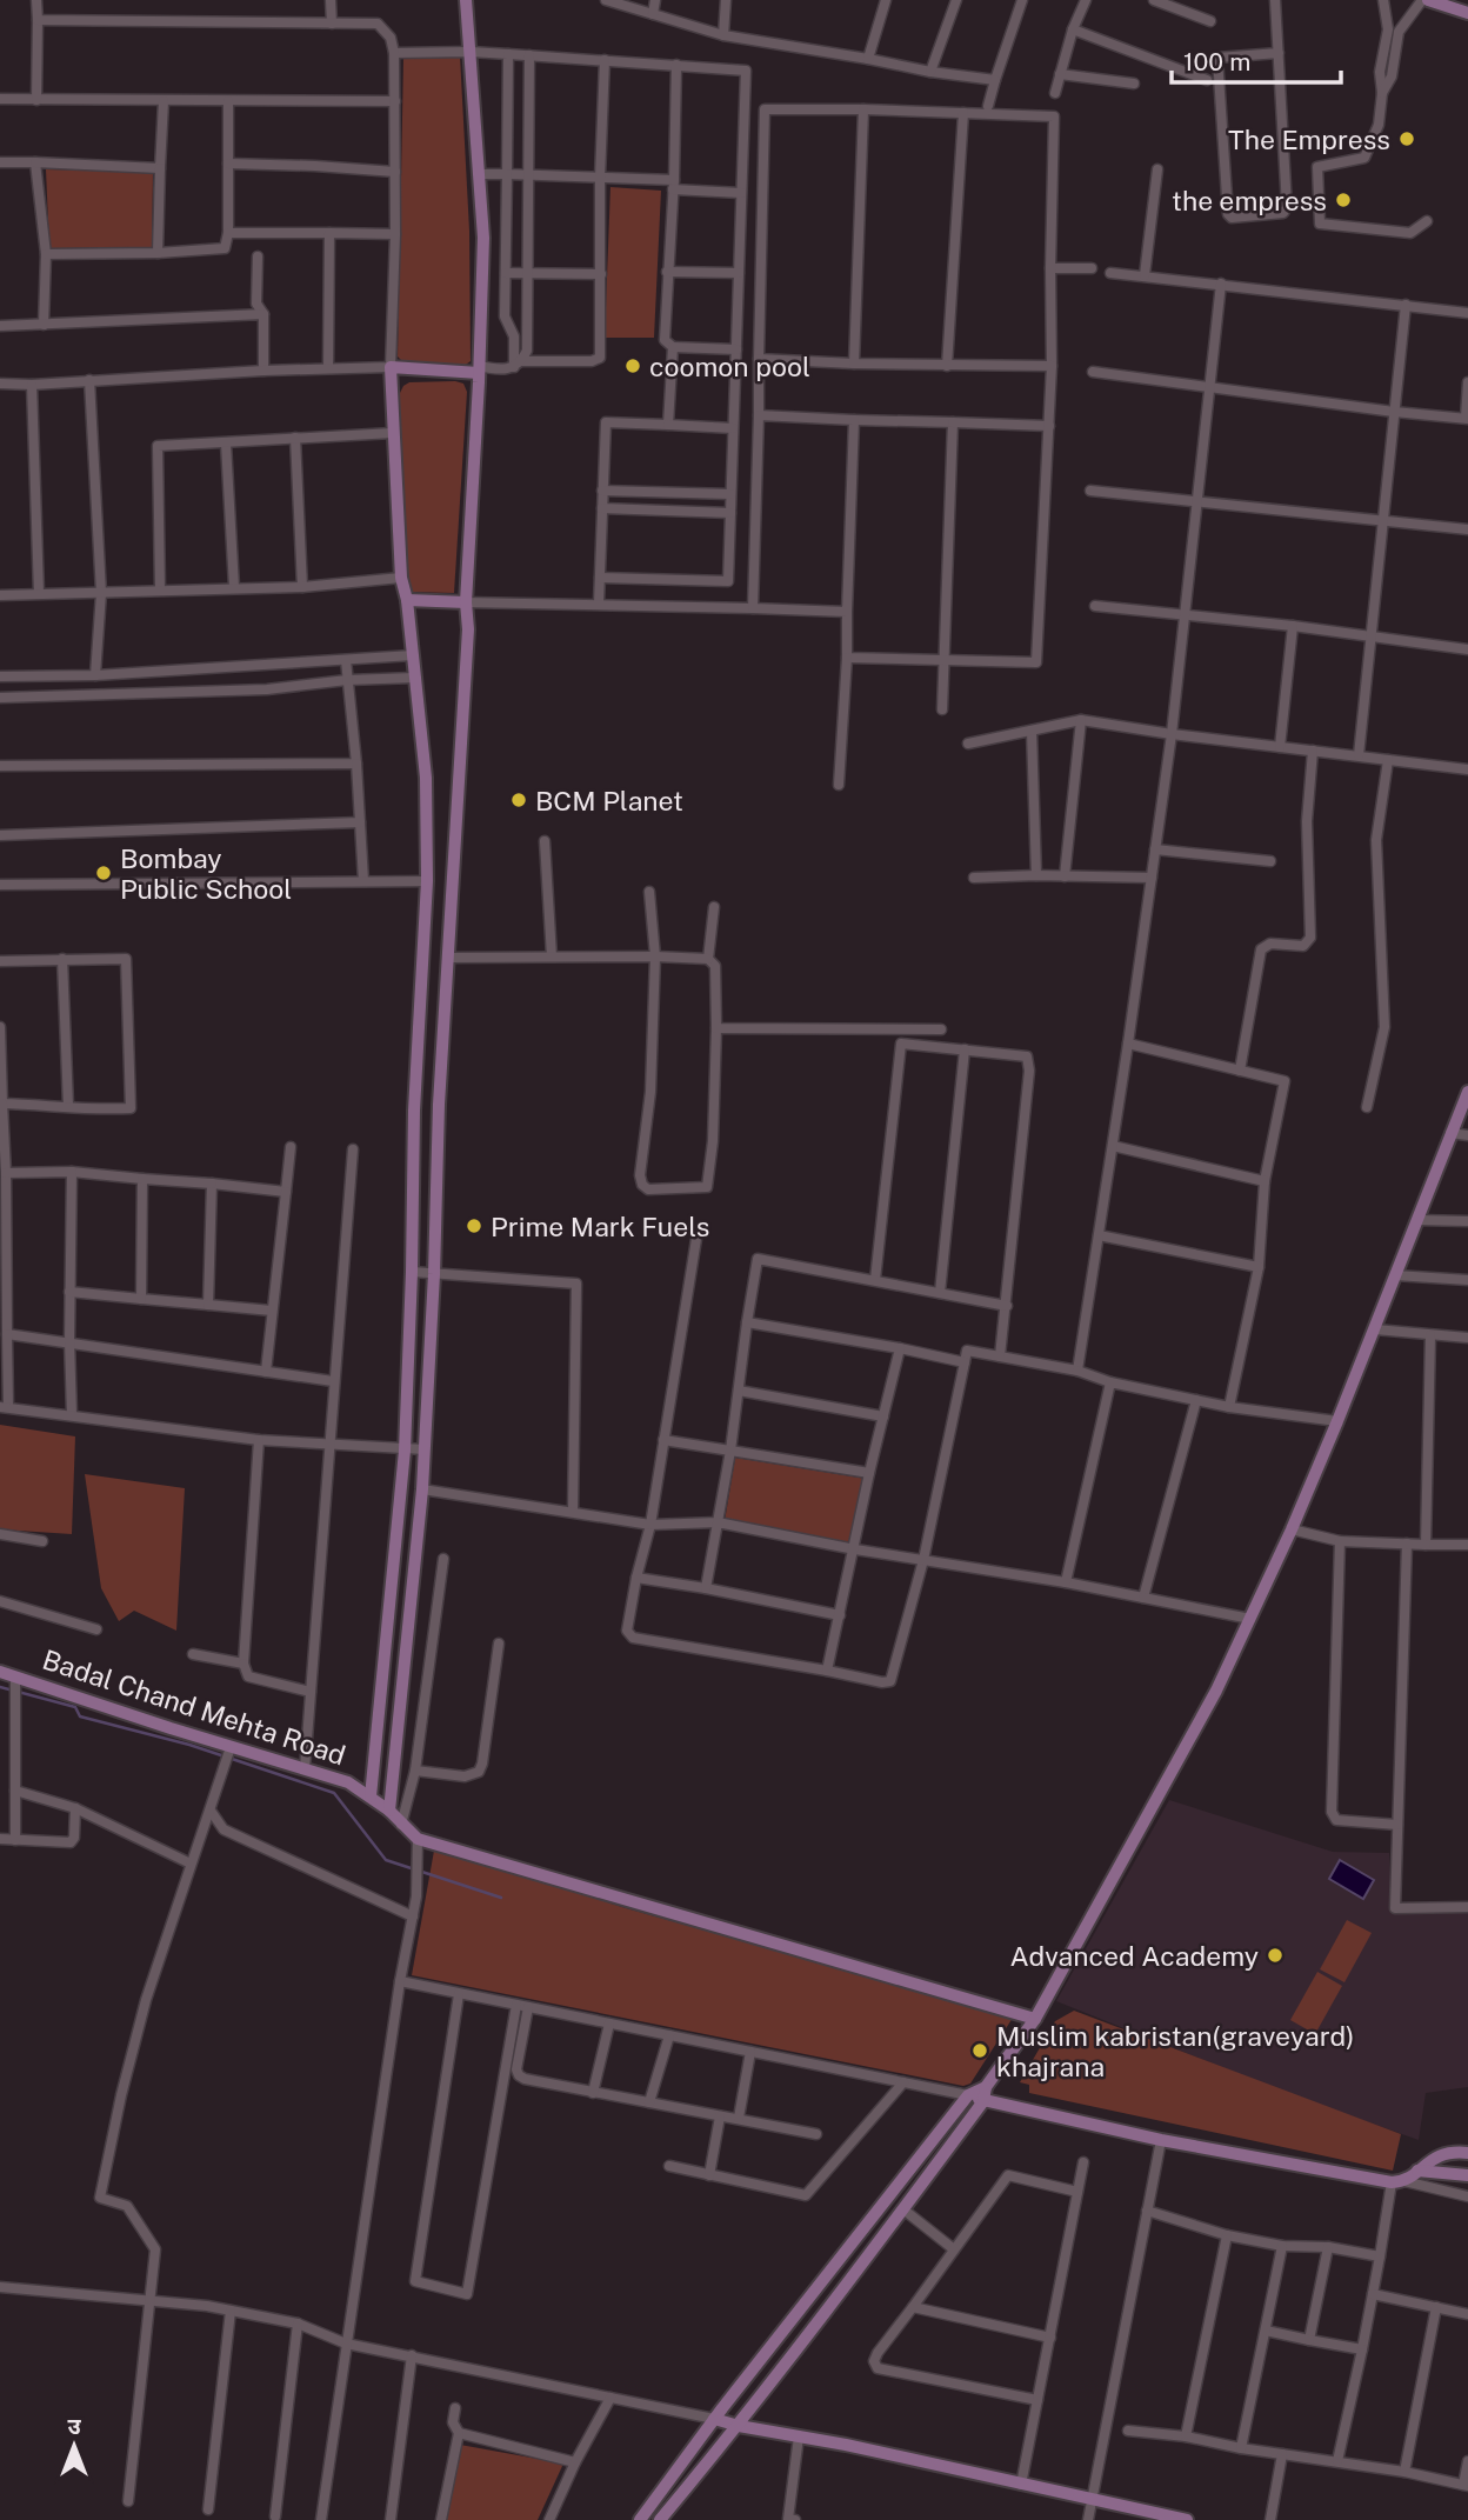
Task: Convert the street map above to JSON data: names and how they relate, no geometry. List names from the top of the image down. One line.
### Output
{"streets":{"street":["Badal Chand Mehta Road"]},"places":["The Empress","the empress","coomon pool","BCM Planet","Bombay Public School","Prime Mark Fuels","Advanced Academy","Muslim kabristan(graveyard) khajrana"],"scale_bar":"100 m","north":"top"}
